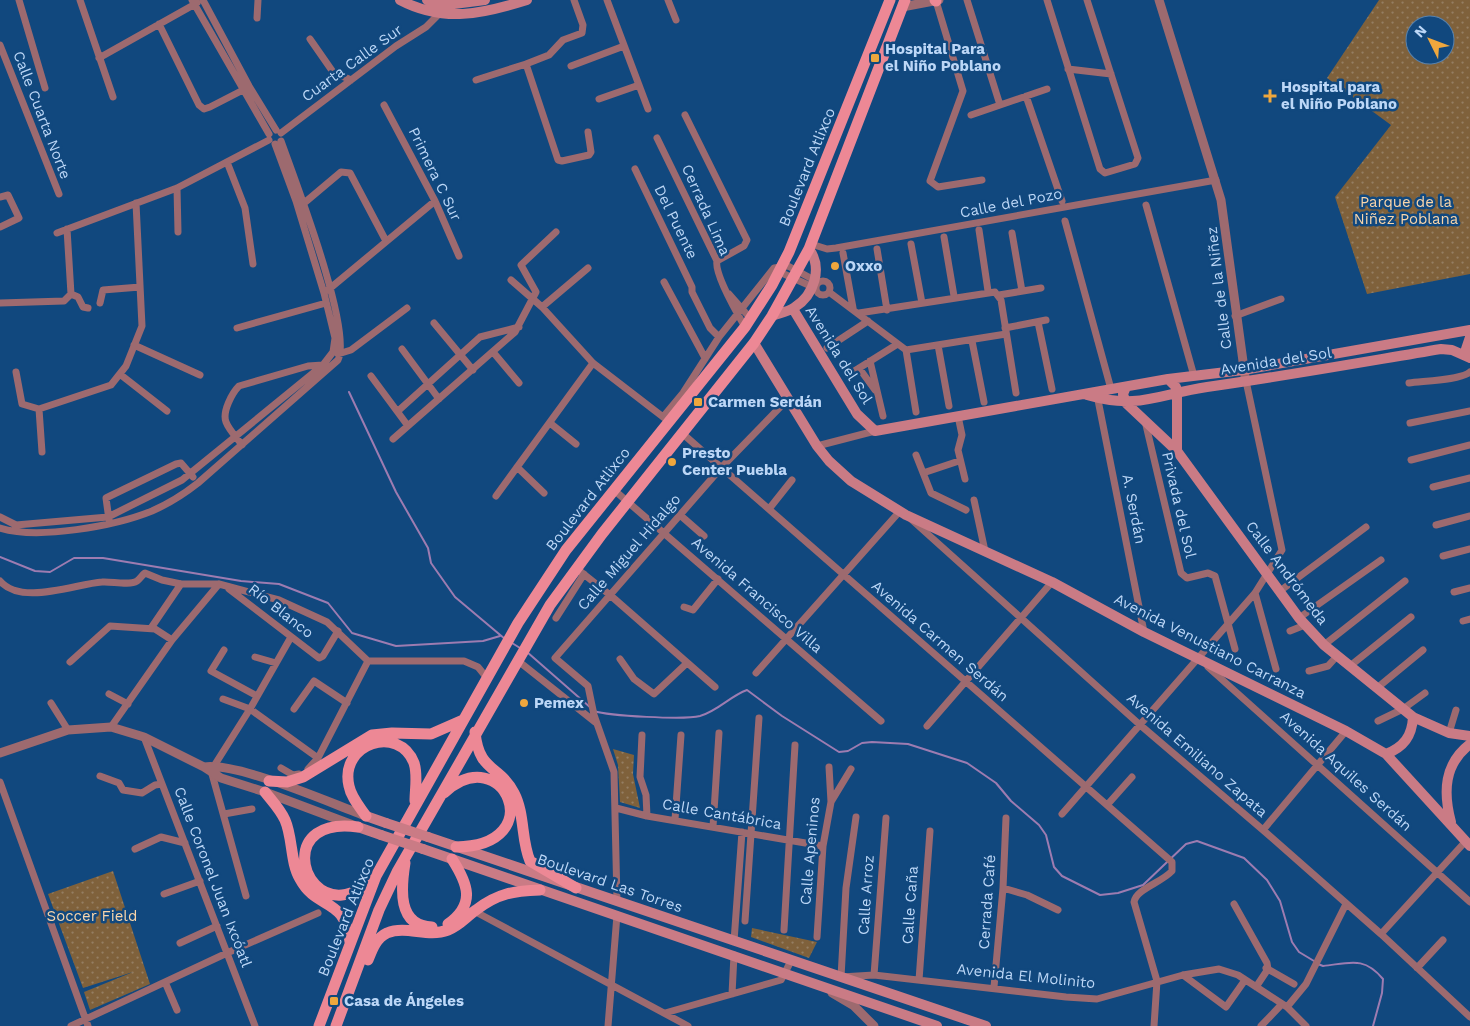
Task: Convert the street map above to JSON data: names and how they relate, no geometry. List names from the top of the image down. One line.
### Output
{"streets":{"main road":["Boulevard Atlixco","Avenida del Sol","Calle Andrómeda","Avenida Venustiano Carranza","Boulevard Las Torres"],"street":["Cuarta Calle Sur","Calle Cuarta Norte","Primera C Sur","Calle del Pozo","Cerrada Lima","Del Puente","Calle de la Niñez","Privada del Sol","A. Serdán","Calle Miguel Hidalgo","Avenida Francisco Villa","Río Blanco","Avenida Carmen Serdán","Avenida Emiliano Zapata","Avenida Aquiles Serdán","Calle Cantábrica","Calle Apeninos","Calle Coronel Juan Ixcóatl","Calle Arroz","Cerrada Café","Calle Caña","Avenida El Molinito"]},"crossings":[["Boulevard Atlixco","Calle del Pozo"],["Boulevard Atlixco","Cerrada Lima"],["Boulevard Atlixco","Avenida del Sol"],["Boulevard Atlixco","Avenida Francisco Villa"],["Boulevard Atlixco","Avenida Carmen Serdán"],["Calle del Pozo","Calle de la Niñez"],["Calle de la Niñez","Avenida del Sol"],["Calle de la Niñez","Privada del Sol"],["Calle de la Niñez","Calle Andrómeda"],["Calle de la Niñez","Avenida Carmen Serdán"],["Calle de la Niñez","Avenida Venustiano Carranza"],["Calle de la Niñez","Avenida Emiliano Zapata"],["Calle de la Niñez","Avenida Aquiles Serdán"],["Avenida del Sol","A. Serdán"],["Avenida del Sol","Calle Andrómeda"],["Privada del Sol","Calle Andrómeda"],["A. Serdán","Avenida Venustiano Carranza"],["Calle Miguel Hidalgo","Avenida Francisco Villa"],["Calle Miguel Hidalgo","Avenida Carmen Serdán"],["Avenida Carmen Serdán","Avenida El Molinito"],["Avenida Venustiano Carranza","Avenida Emiliano Zapata"],["Avenida Venustiano Carranza","Avenida Aquiles Serdán"],["Calle Cantábrica","Calle Apeninos"],["Boulevard Las Torres","Avenida El Molinito"],["Calle Arroz","Avenida El Molinito"],["Cerrada Café","Avenida El Molinito"],["Calle Caña","Avenida El Molinito"]],"parks":["Parque de la Niñez Poblana","Soccer Field"],"places":{"transit":["Hospital Para el Niño Poblano","Carmen Serdán","Casa de Ángeles"],"health":["Hospital para el Niño Poblano"],"other":["Oxxo","Presto Center Puebla","Pemex"]},"north":"top left"}
